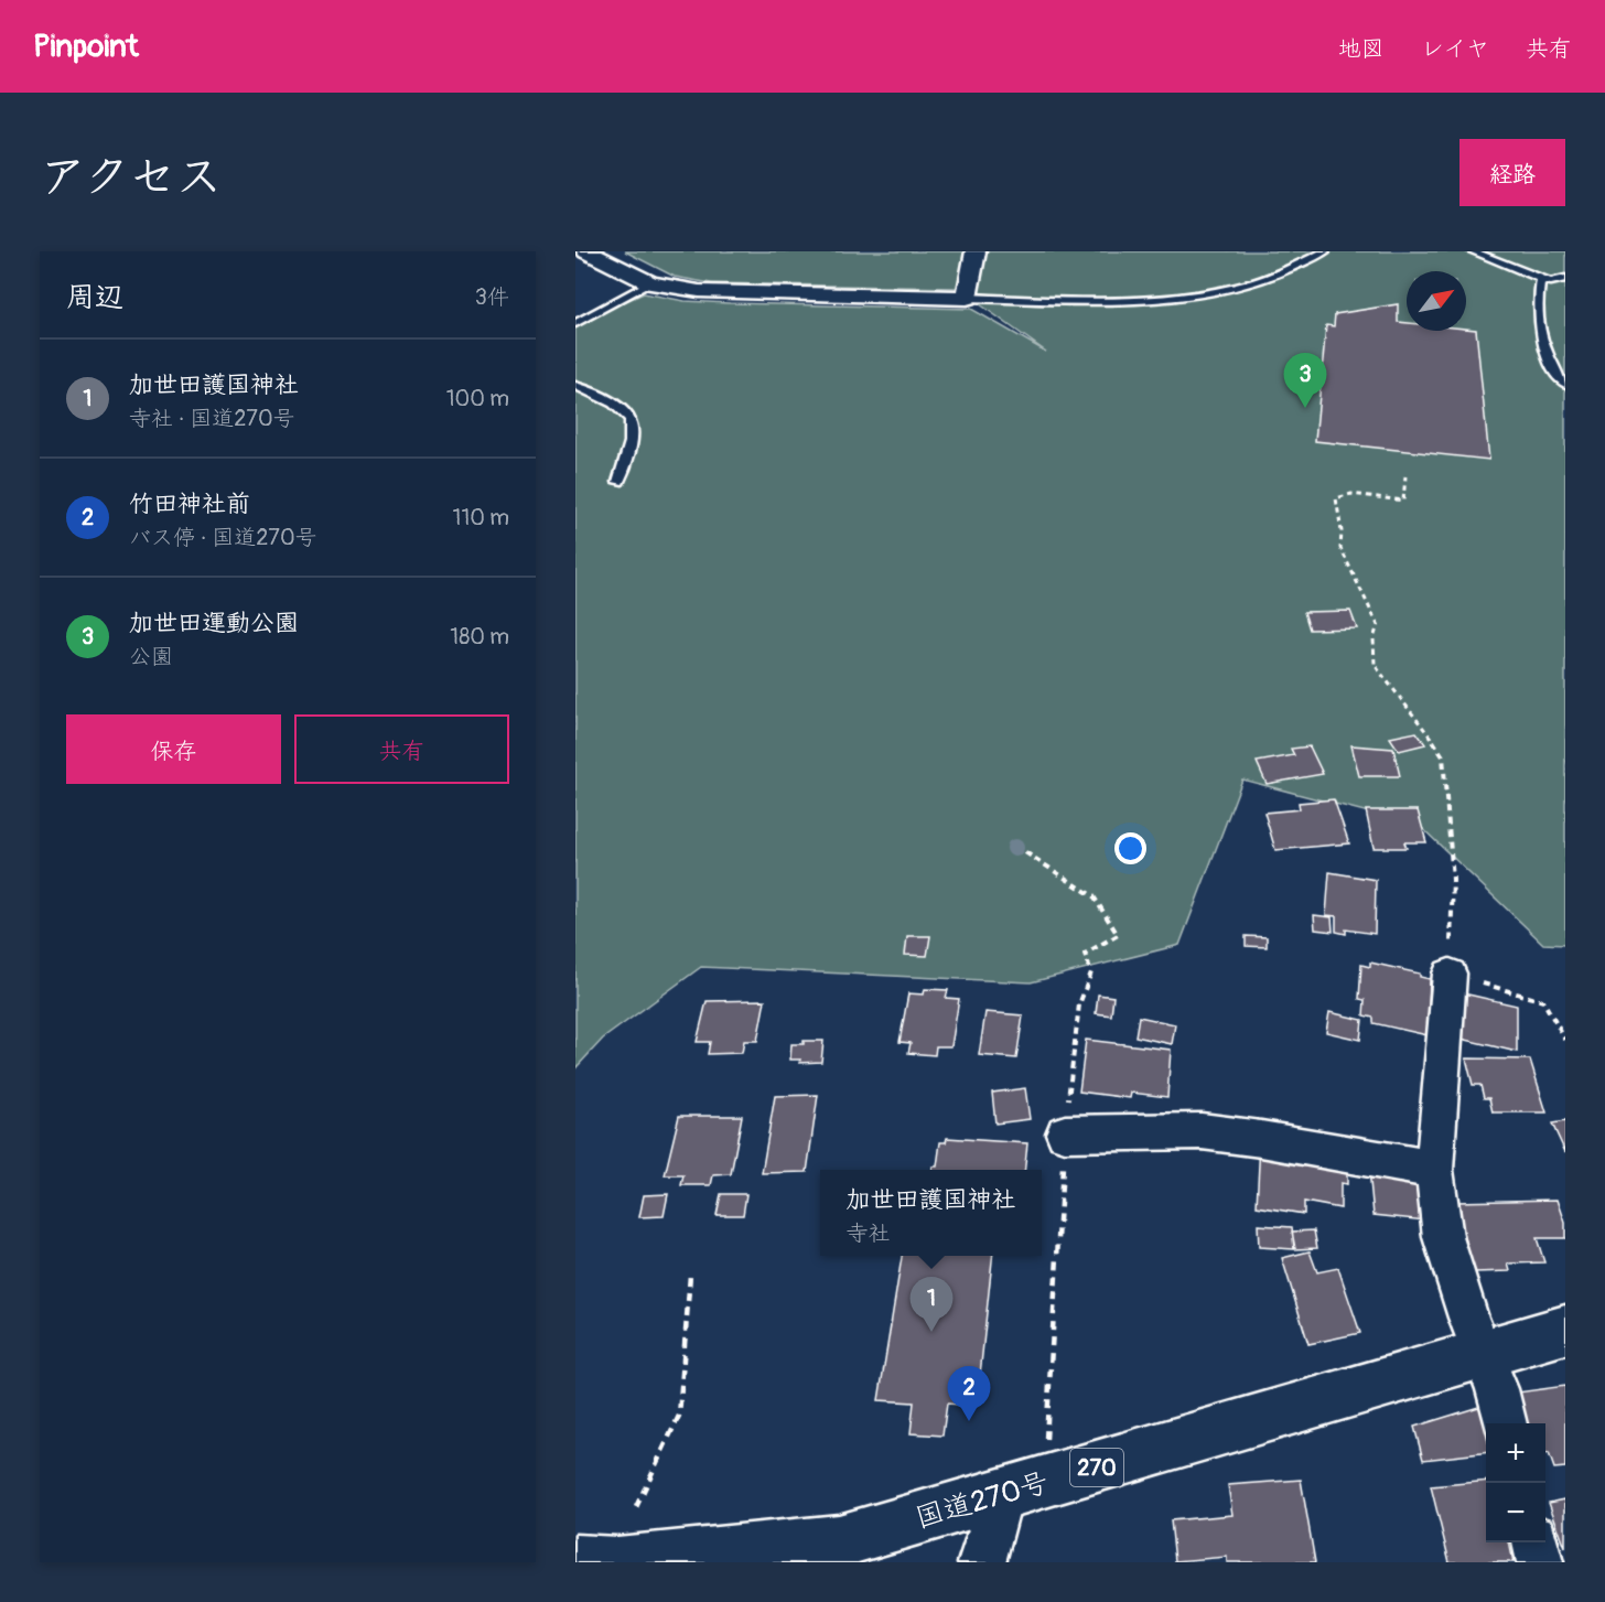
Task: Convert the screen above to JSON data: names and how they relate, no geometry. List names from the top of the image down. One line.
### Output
{"streets":{"main road":["270","国道270号"]},"north":"top right","page":{"header":"Pinpoint","nav":["地図","レイヤ","共有"],"title":"アクセス","buttons":["経路",["保存","共有"]],"heading":["周辺","3件"],"list":[{"mark":"1","name":"加世田護国神社","note":"寺社 · 国道270号","value":"100 m"},{"mark":"2","name":"竹田神社前","note":"バス停 · 国道270号","value":"110 m"},{"mark":"3","name":"加世田運動公園","note":"公園","value":"180 m"}],"pins":["3","1","2"],"popup":["加世田護国神社","寺社"],"map_buttons":["+","−"]}}
